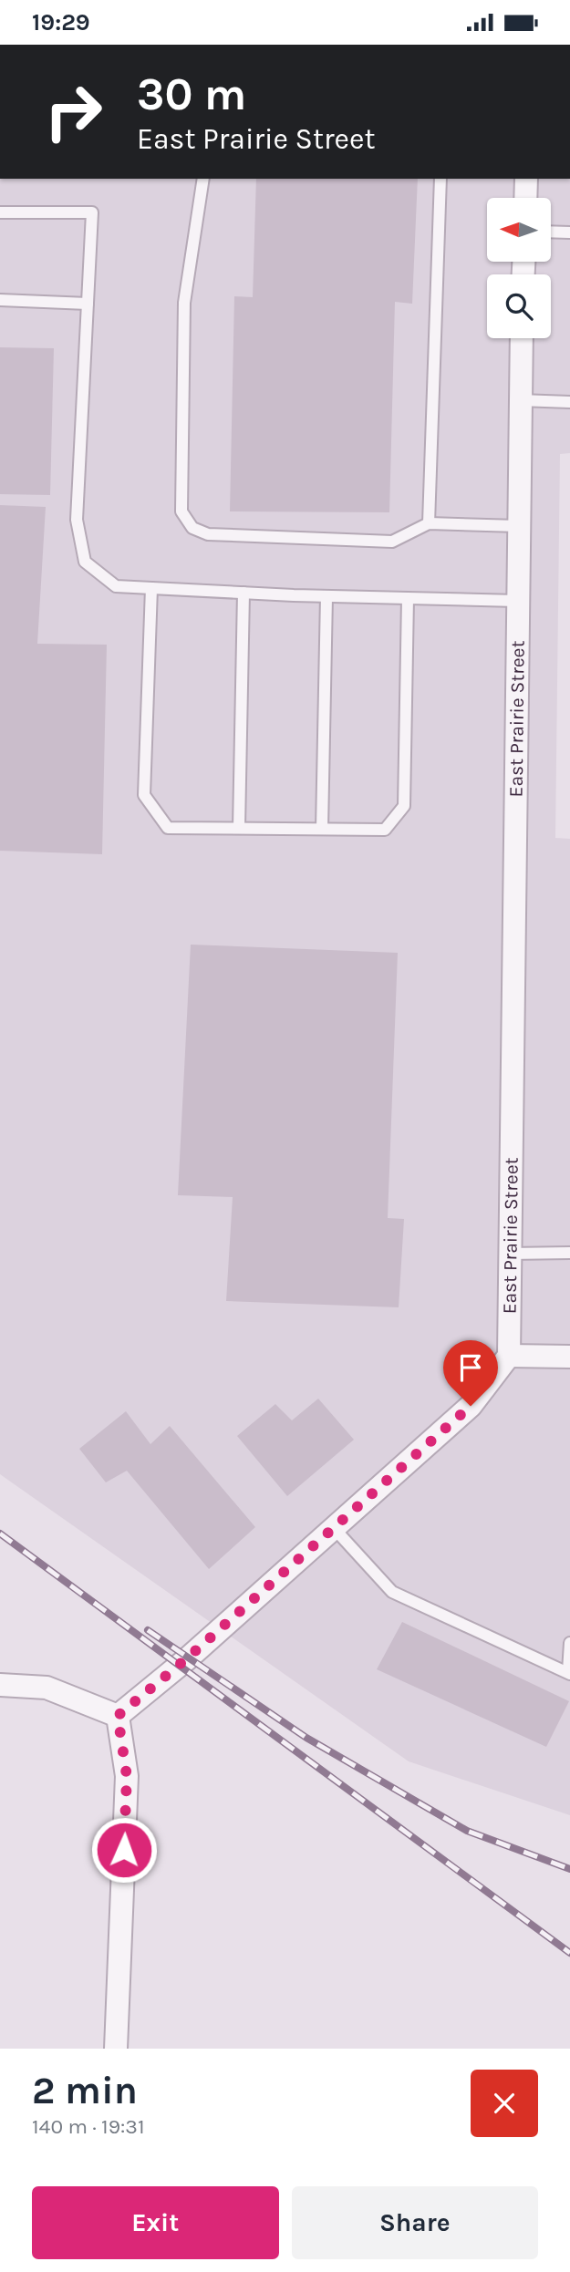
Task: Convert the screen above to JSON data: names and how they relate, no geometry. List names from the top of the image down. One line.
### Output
{"streets":{"street":["East Prairie Street"]},"north":"left","page":{"status":"19:29","turn":["30 m","East Prairie Street"],"heading":["2 min","140 m · 19:31"],"buttons":["Exit","Share"]}}
